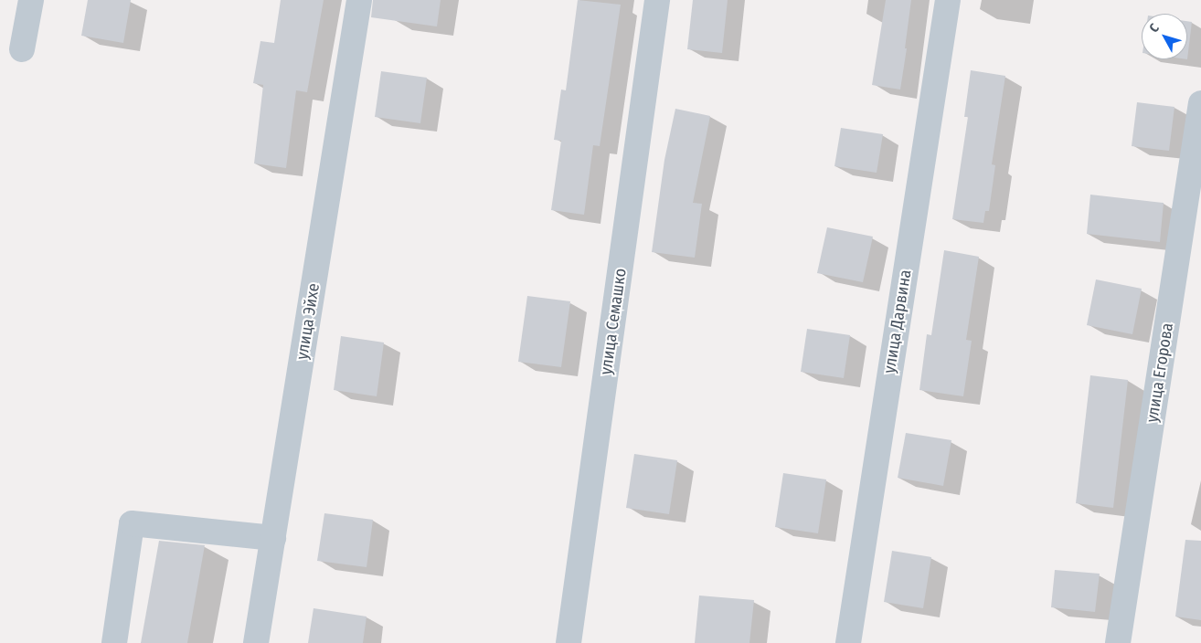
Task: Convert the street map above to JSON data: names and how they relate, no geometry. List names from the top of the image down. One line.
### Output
{"streets":{"street":["улица Эйхе","улица Семашко","улица Дарвина","улица Егорова"]},"north":"top left"}
